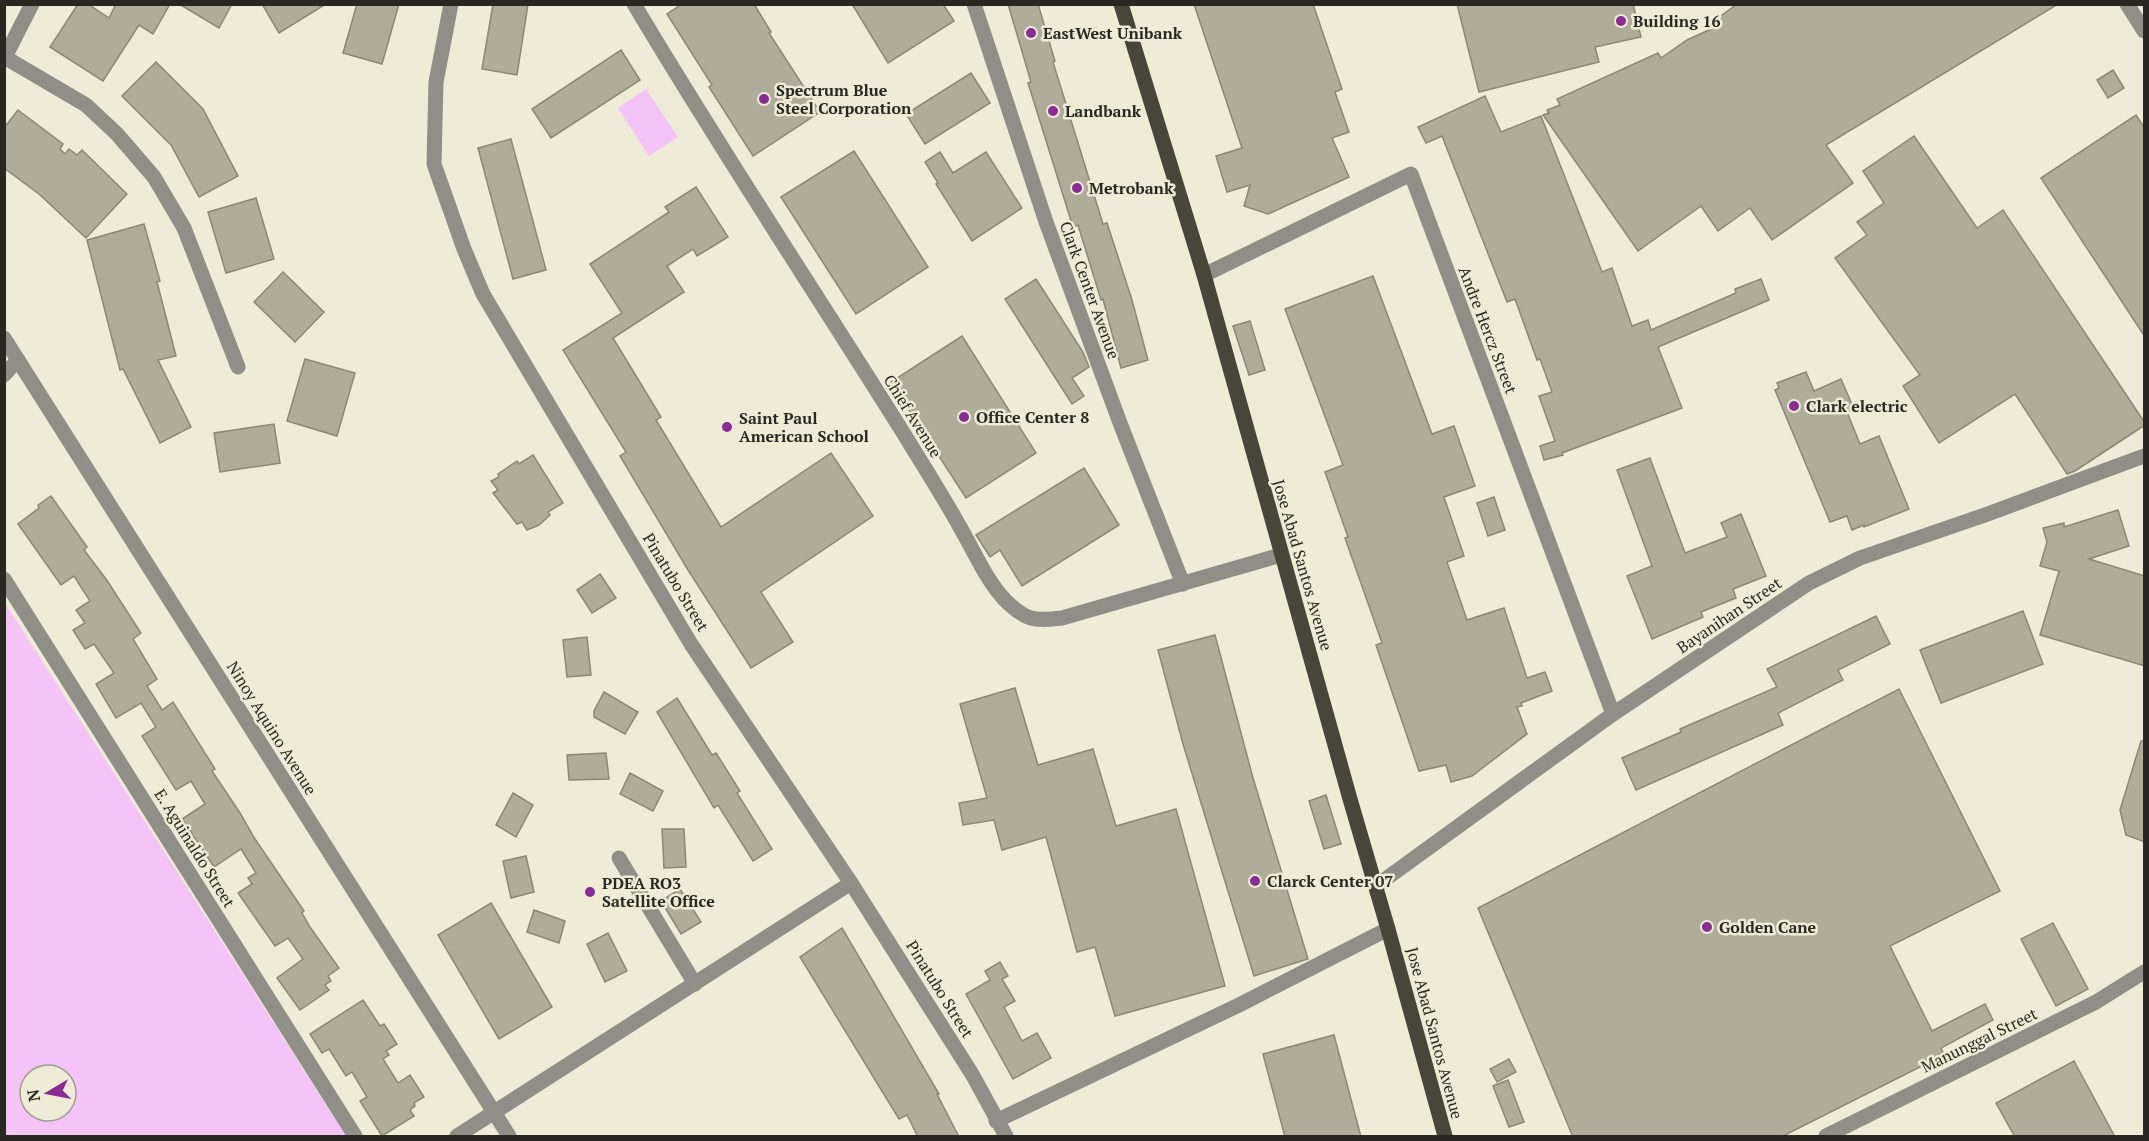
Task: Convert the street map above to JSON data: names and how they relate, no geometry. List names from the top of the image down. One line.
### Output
{"streets":{"main road":["Jose Abad Santos Avenue"],"street":["Clark Center Avenue","Andre Hercz Street","Chief Avenue","Pinatubo Street","Bayanihan Street","Ninoy Aquino Avenue","E. Aguinaldo Street","Manunggal Street"]},"crossings":[["Clark Center Avenue","Chief Avenue"],["Andre Hercz Street","Jose Abad Santos Avenue"],["Andre Hercz Street","Bayanihan Street"],["Chief Avenue","Jose Abad Santos Avenue"],["Jose Abad Santos Avenue","Bayanihan Street"]],"places":["Building 16","EastWest Unibank","Spectrum Blue Steel Corporation","Landbank","Metrobank","Clark electric","Office Center 8","Saint Paul American School","Clarck Center 07","PDEA RO3 Satellite Office","Golden Cane"],"north":"left"}
